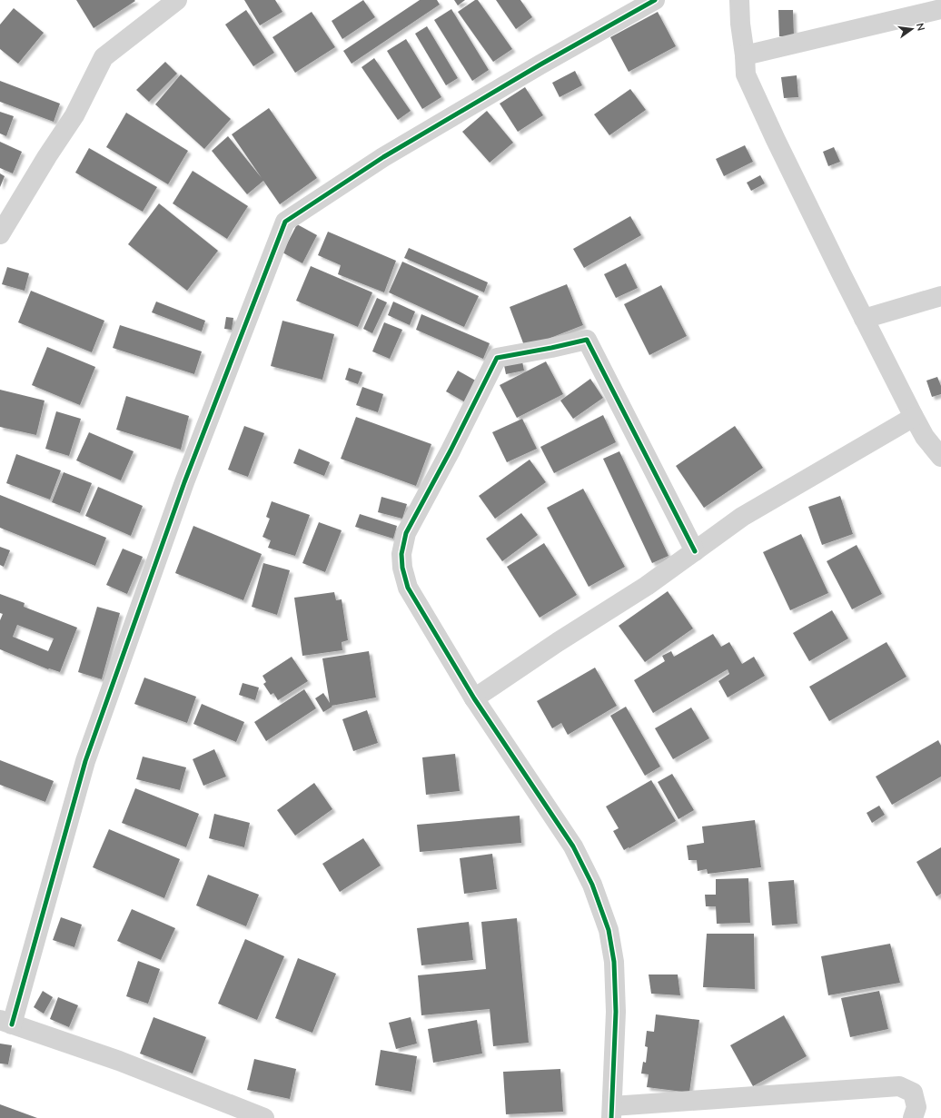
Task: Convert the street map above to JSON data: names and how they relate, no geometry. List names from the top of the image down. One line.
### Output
{"north":"right"}
